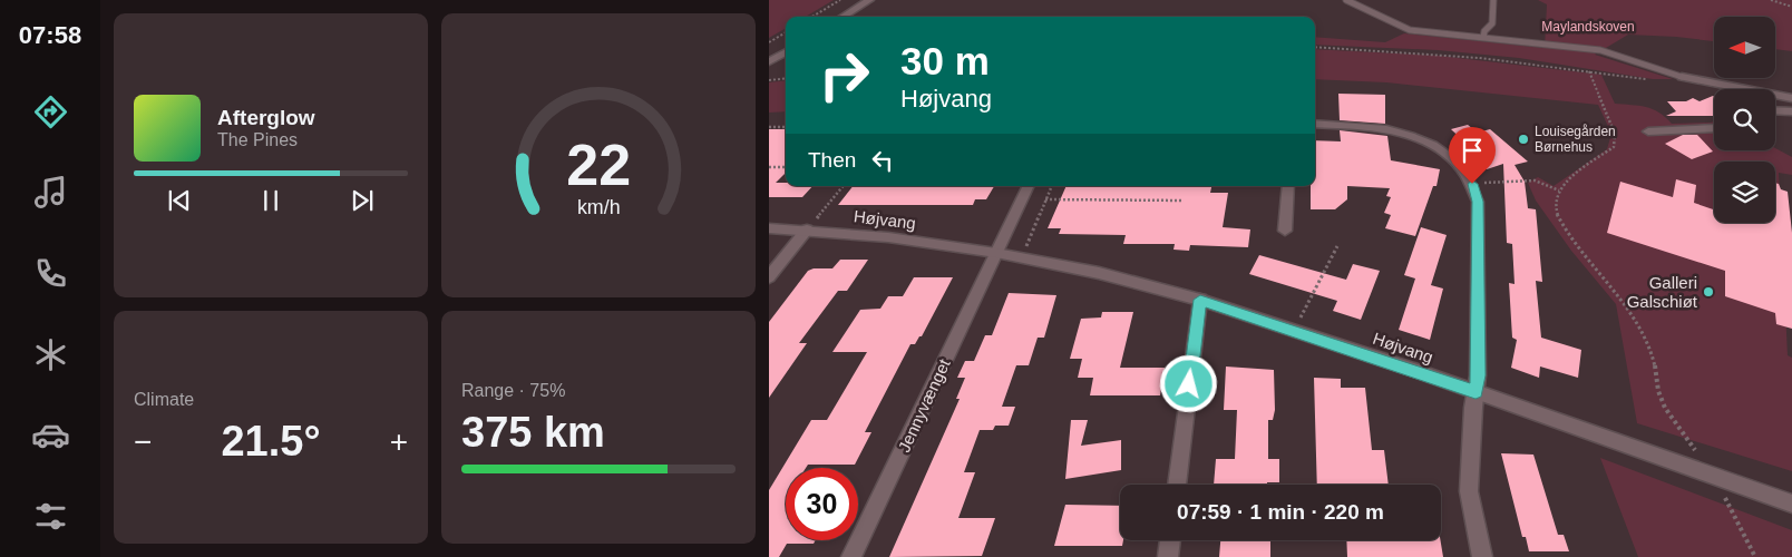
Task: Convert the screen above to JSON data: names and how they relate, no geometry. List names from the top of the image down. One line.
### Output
{"streets":{"street":["Højvang","Jennyvænget"]},"crossings":[["Højvang","Jennyvænget"]],"parks":["Maylandskoven"],"places":["Louisegården Børnehus","Galleri Galschiøt"],"north":"left","page":{"tabs":"07:58","turn":["30 m","Højvang"],"song":["Afterglow","The Pines"],"then":"Then","tile":["Climate",["Range · 75%","375 km"]],"heat":["−","21.5°","+"],"limit":"30","trip":"07:59 · 1 min · 220 m","gauge":["22","km/h"]}}
